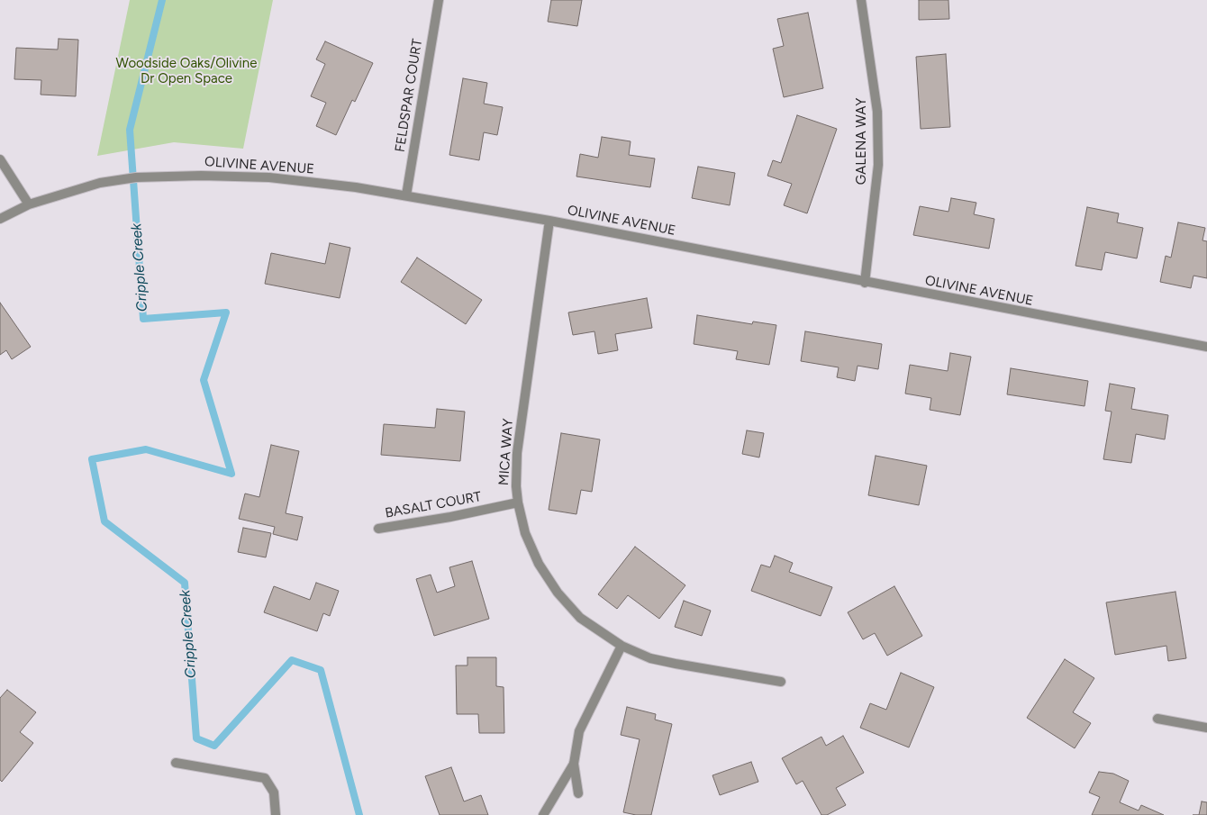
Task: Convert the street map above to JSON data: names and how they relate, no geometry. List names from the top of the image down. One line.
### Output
{"streets":{"street":["FELDSPAR COURT","GALENA WAY","OLIVINE AVENUE","MICA WAY","BASALT COURT"]},"crossings":[["FELDSPAR COURT","OLIVINE AVENUE"],["GALENA WAY","OLIVINE AVENUE"],["OLIVINE AVENUE","MICA WAY"],["MICA WAY","BASALT COURT"]],"water":["Cripple Creek"],"parks":["Woodside Oaks/Olivine Dr Open Space"]}
